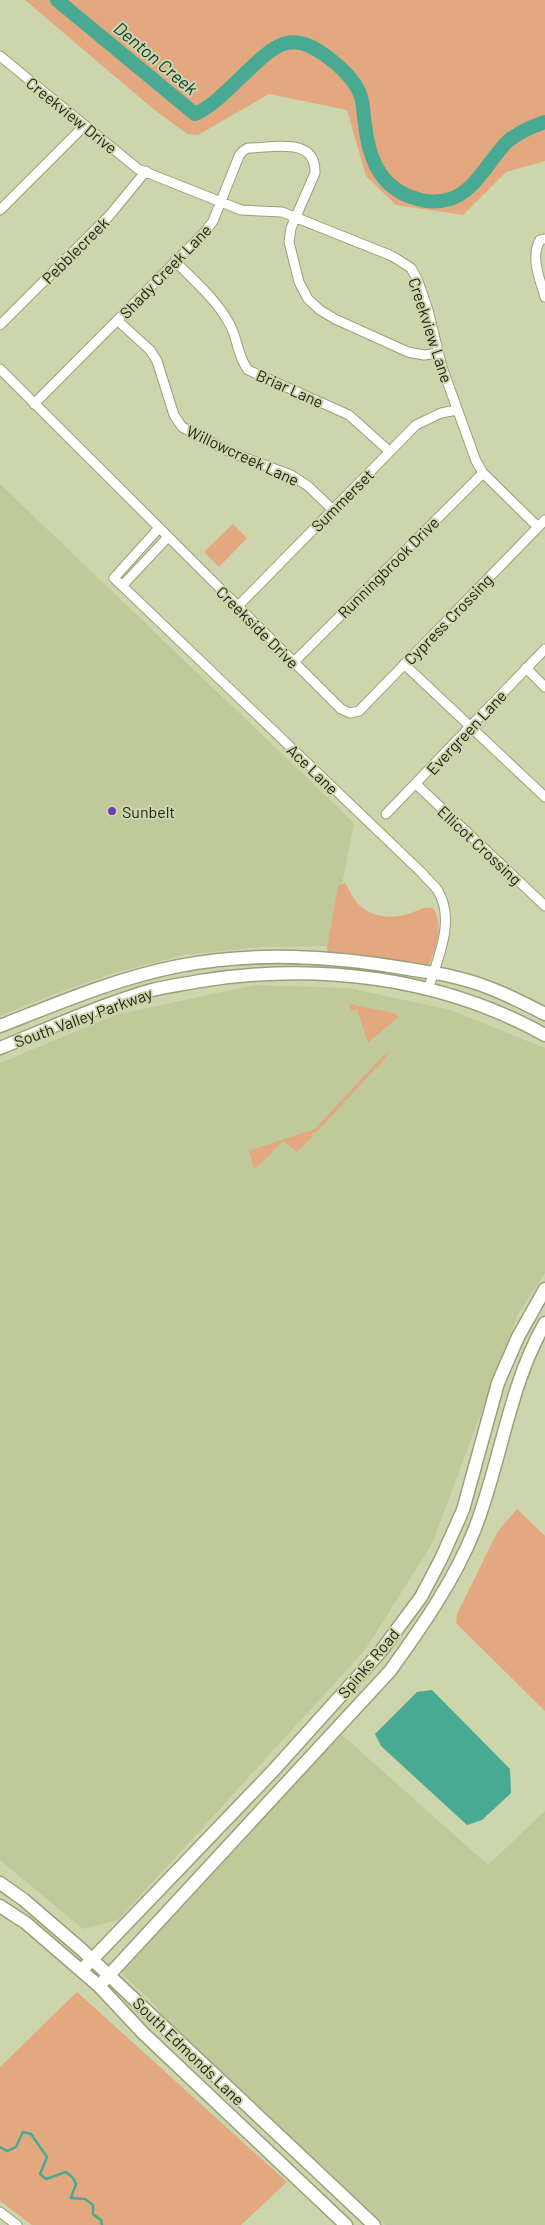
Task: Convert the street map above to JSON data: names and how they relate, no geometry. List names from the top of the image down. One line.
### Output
{"streets":{"main road":["South Valley Parkway","Spinks Road","South Edmonds Lane"],"street":["Creekview Drive","Pebblecreek","Shady Creek Lane","Creekview Lane","Briar Lane","Willowcreek Lane","Summerset","Runningbrook Drive","Cypress Crossing","Creekside Drive","Evergreen Lane","Ace Lane","Ellicot Crossing"]},"crossings":[["Creekview Drive","Pebblecreek"],["Creekview Drive","Creekview Lane"],["Pebblecreek","Creekview Lane"],["Shady Creek Lane","Creekview Lane"],["Shady Creek Lane","Briar Lane"],["Shady Creek Lane","Willowcreek Lane"],["Shady Creek Lane","Creekside Drive"],["Creekview Lane","Summerset"],["Creekview Lane","Runningbrook Drive"],["Creekview Lane","Cypress Crossing"],["Briar Lane","Summerset"],["Willowcreek Lane","Summerset"],["Summerset","Creekside Drive"],["Runningbrook Drive","Creekside Drive"],["Cypress Crossing","Creekside Drive"],["Creekside Drive","Ace Lane"],["Evergreen Lane","Ellicot Crossing"],["Ace Lane","South Valley Parkway"],["Spinks Road","South Edmonds Lane"]],"water":["Denton Creek"],"places":["Sunbelt"]}
